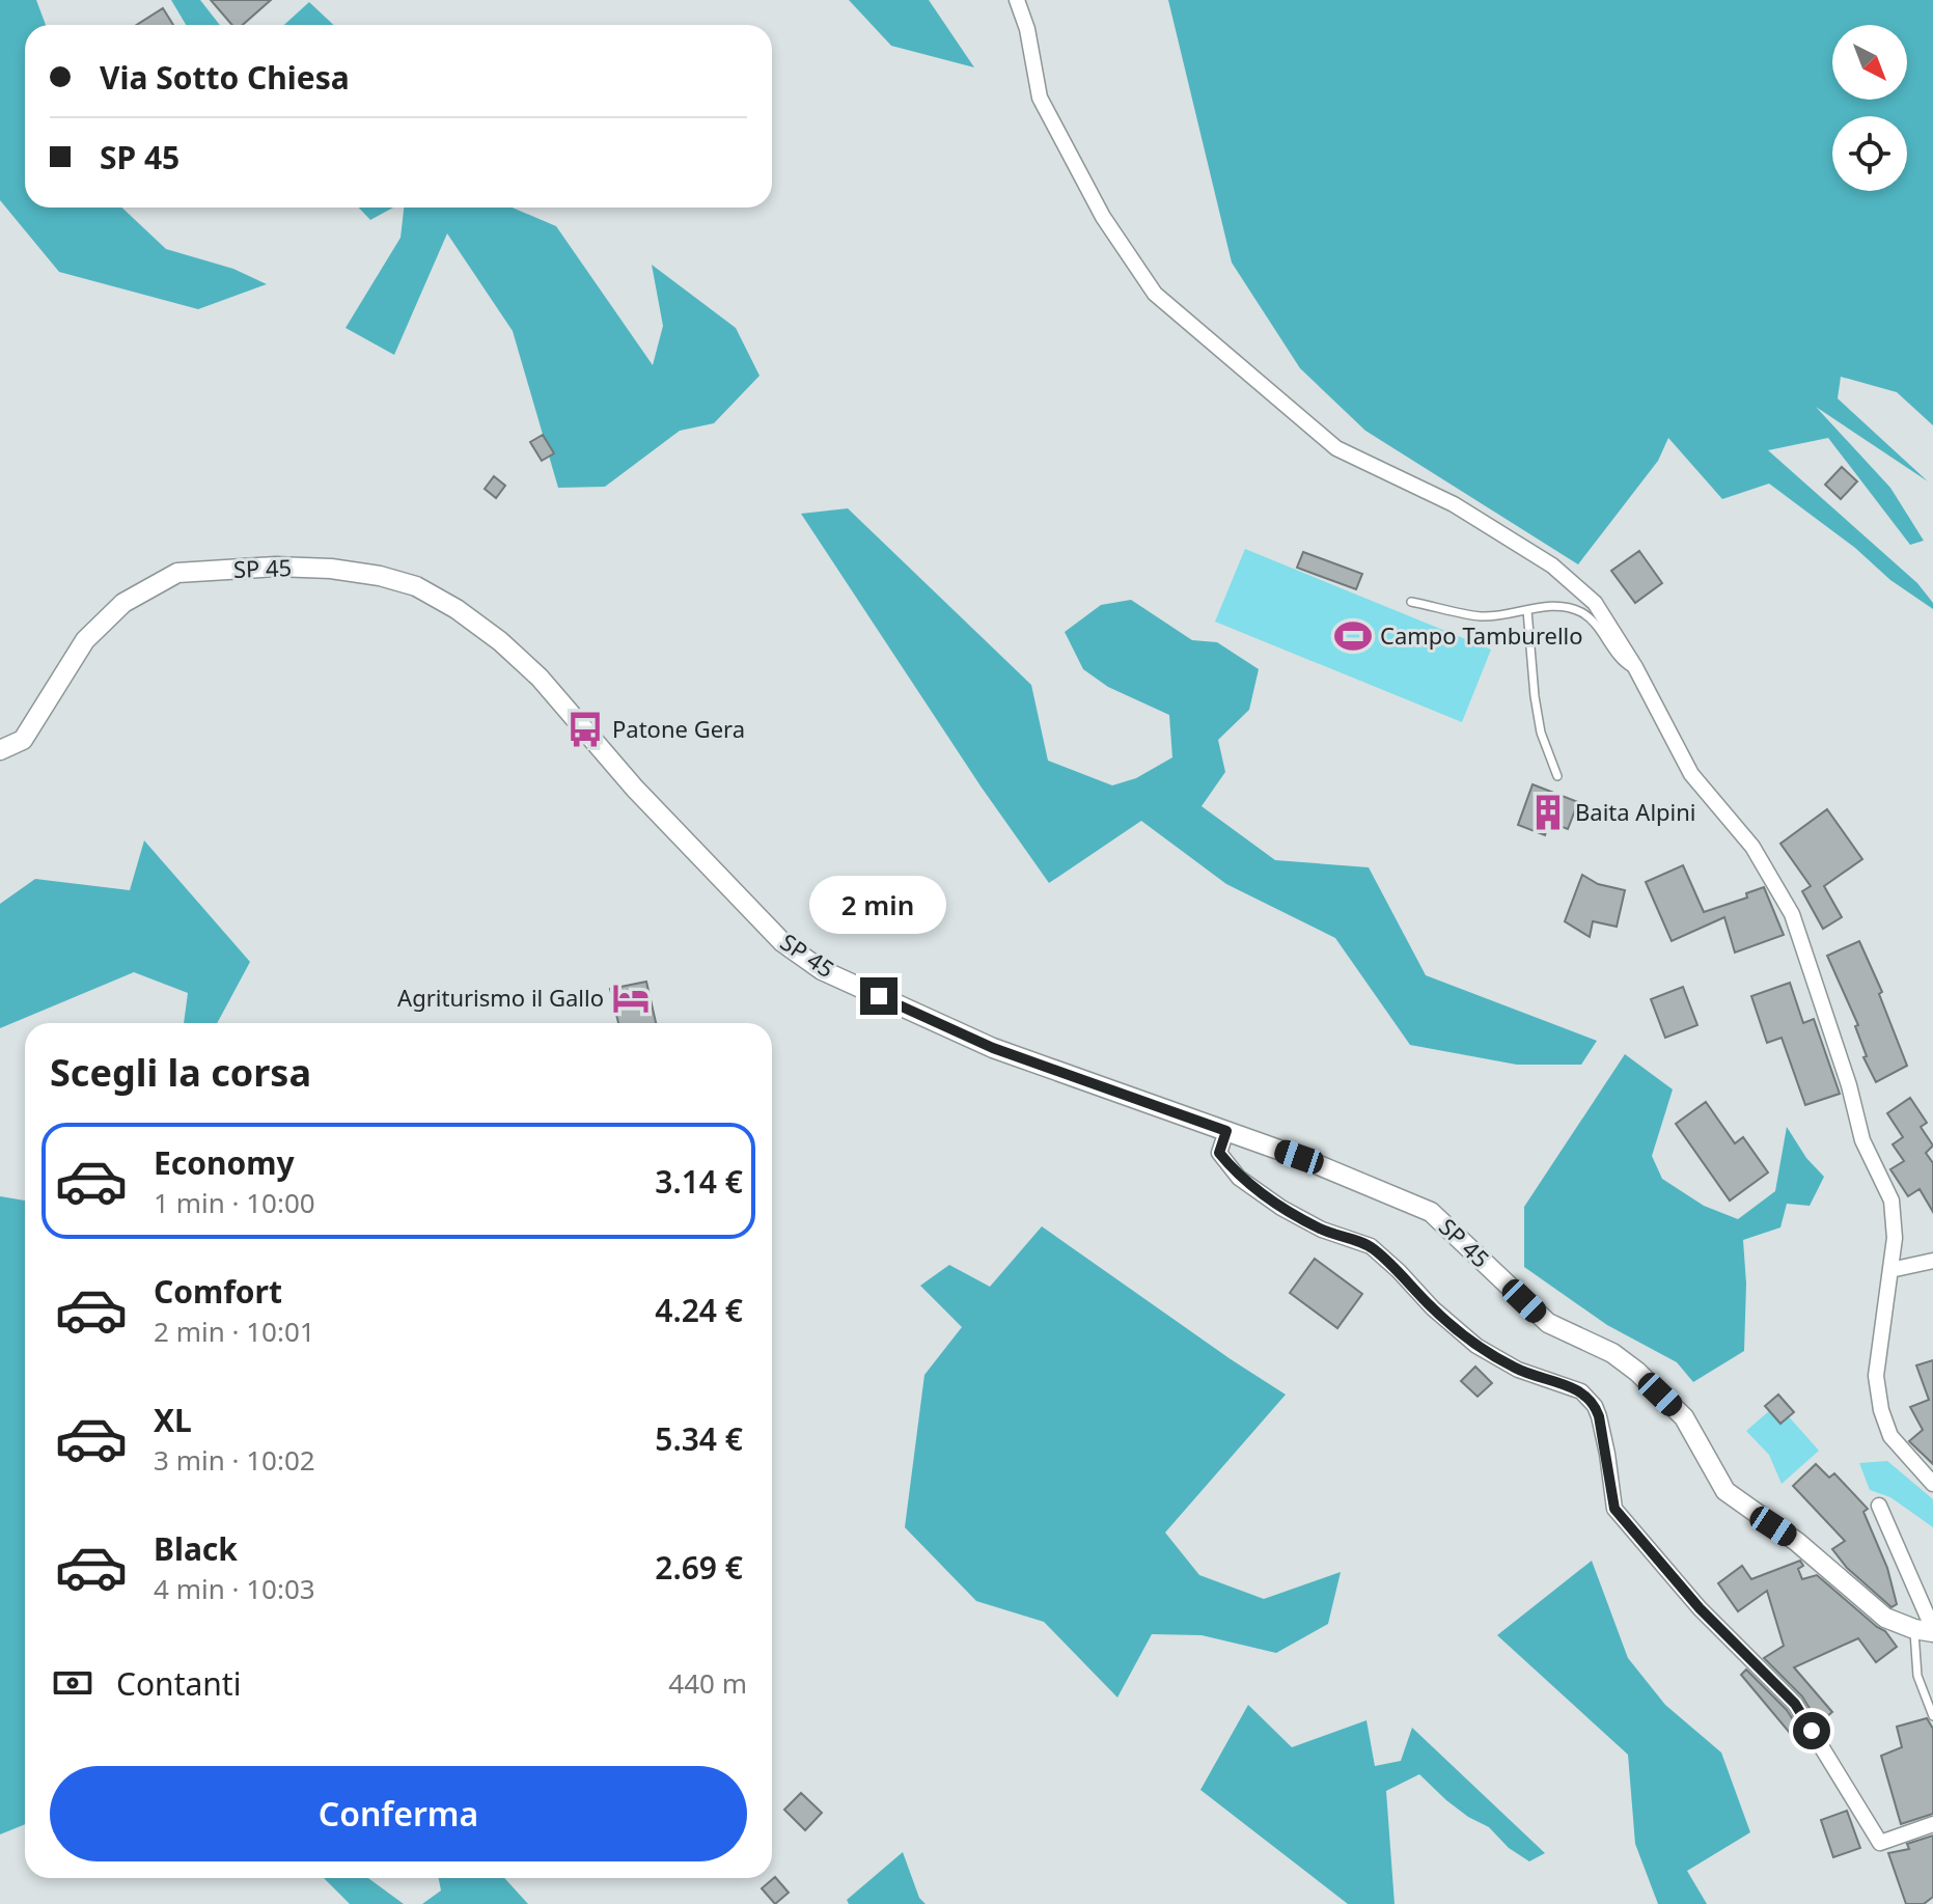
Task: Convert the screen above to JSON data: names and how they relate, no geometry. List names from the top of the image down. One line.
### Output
{"streets":{"street":["SP 45"]},"places":{"sports":["Campo Tamburello"],"bus stop":["Patone Gera"],"building":["Baita Alpini"],"hotel":["Agriturismo il Gallo"]},"north":"bottom right","page":{"banner":["Via Sotto Chiesa","SP 45"],"bubble":"2 min","heading":"Scegli la corsa","list":[{"name":"Economy","note":"1 min · 10:00","value":"3.14 €"},{"name":"Comfort","note":"2 min · 10:01","value":"4.24 €"},{"name":"XL","note":"3 min · 10:02","value":"5.34 €"},{"name":"Black","note":"4 min · 10:03","value":"2.69 €"}],"pay":["Contanti","440 m"],"buttons":"Conferma"}}
